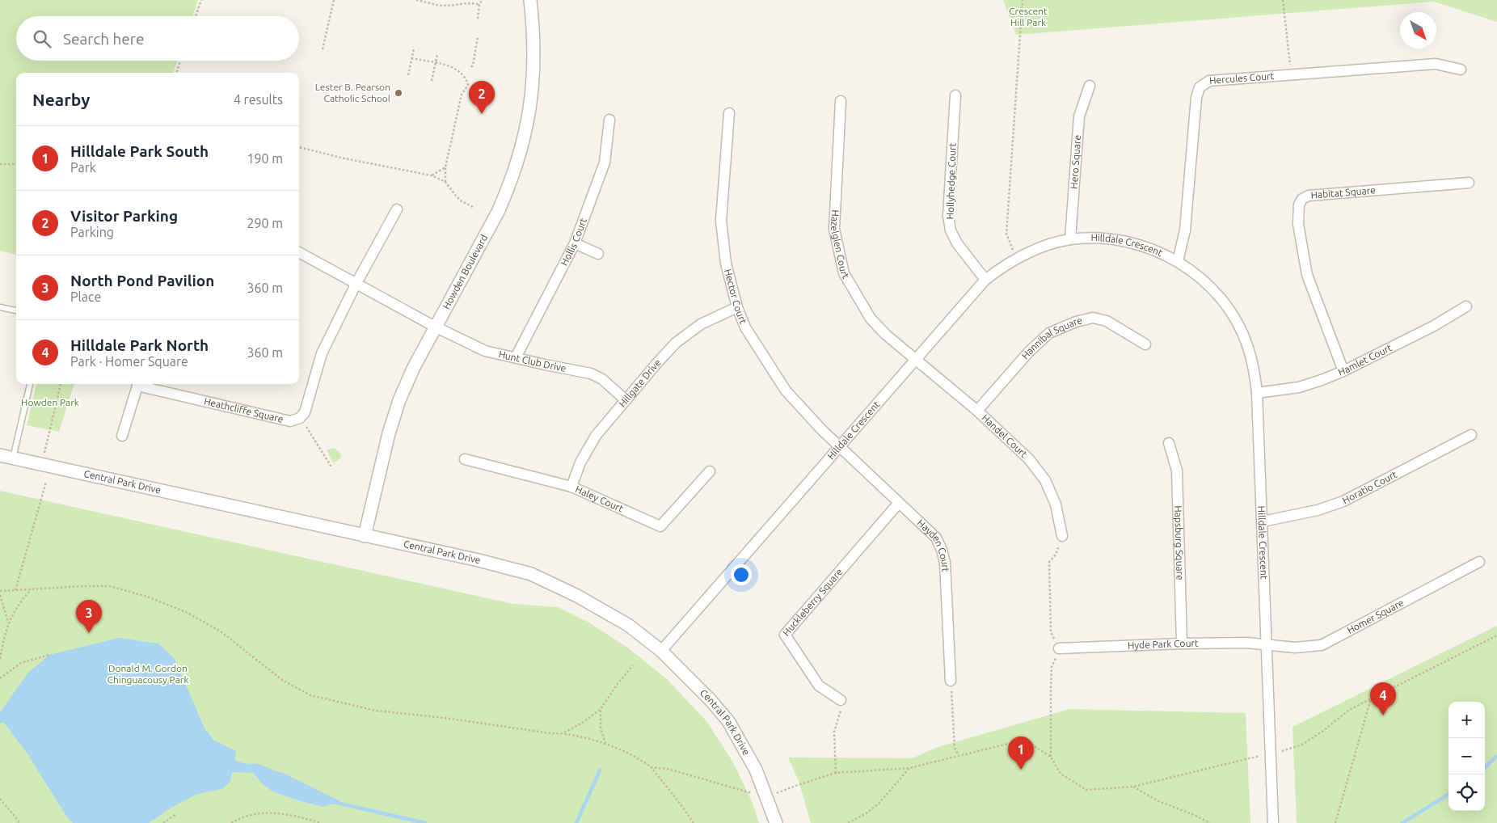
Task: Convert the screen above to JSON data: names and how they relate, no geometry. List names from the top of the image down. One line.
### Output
{"streets":{"street":["Hercules Court","Hero Square","Hollyhedge Court","Habitat Square","Hollis Court","Hazelglen Court","Hilldale Crescent","Howden Boulevard","Hector Court","Hannibal Square","Hamlet Court","Hunt Club Drive","Hillgate Drive","Heathcliffe Square","Handel Court","Central Park Drive","Horatio Court","Haley Court","Hapsburg Square","Hayden Court","Huckleberry Square","Homer Square","Hyde Park Court"]},"crossings":[["Hercules Court","Hilldale Crescent"],["Hero Square","Hilldale Crescent"],["Hollyhedge Court","Hilldale Crescent"],["Habitat Square","Hamlet Court"],["Hollis Court","Hunt Club Drive"],["Hazelglen Court","Hilldale Crescent"],["Hazelglen Court","Handel Court"],["Hilldale Crescent","Hector Court"],["Hilldale Crescent","Hamlet Court"],["Hilldale Crescent","Handel Court"],["Hilldale Crescent","Central Park Drive"],["Hilldale Crescent","Horatio Court"],["Hilldale Crescent","Hayden Court"],["Hilldale Crescent","Homer Square"],["Hilldale Crescent","Hyde Park Court"],["Howden Boulevard","Hunt Club Drive"],["Howden Boulevard","Central Park Drive"],["Hector Court","Hillgate Drive"],["Hector Court","Hayden Court"],["Hannibal Square","Handel Court"],["Hunt Club Drive","Hillgate Drive"],["Hillgate Drive","Haley Court"],["Hapsburg Square","Hyde Park Court"],["Hayden Court","Huckleberry Square"],["Homer Square","Hyde Park Court"]],"parks":["Crescent Hill Park","Howden Park","Donald M. Gordon Chinguacousy Park"],"places":["Lester B. Pearson Catholic School"],"north":"bottom right","page":{"search":"Search here","heading":["Nearby","4 results"],"pins":["2","3","4","1"],"list":[{"mark":"1","name":"Hilldale Park South","note":"Park","value":"190 m"},{"mark":"2","name":"Visitor Parking","note":"Parking","value":"290 m"},{"mark":"3","name":"North Pond Pavilion","note":"Place","value":"360 m"},{"mark":"4","name":"Hilldale Park North","note":"Park · Homer Square","value":"360 m"}],"map_buttons":["+","−"]}}
